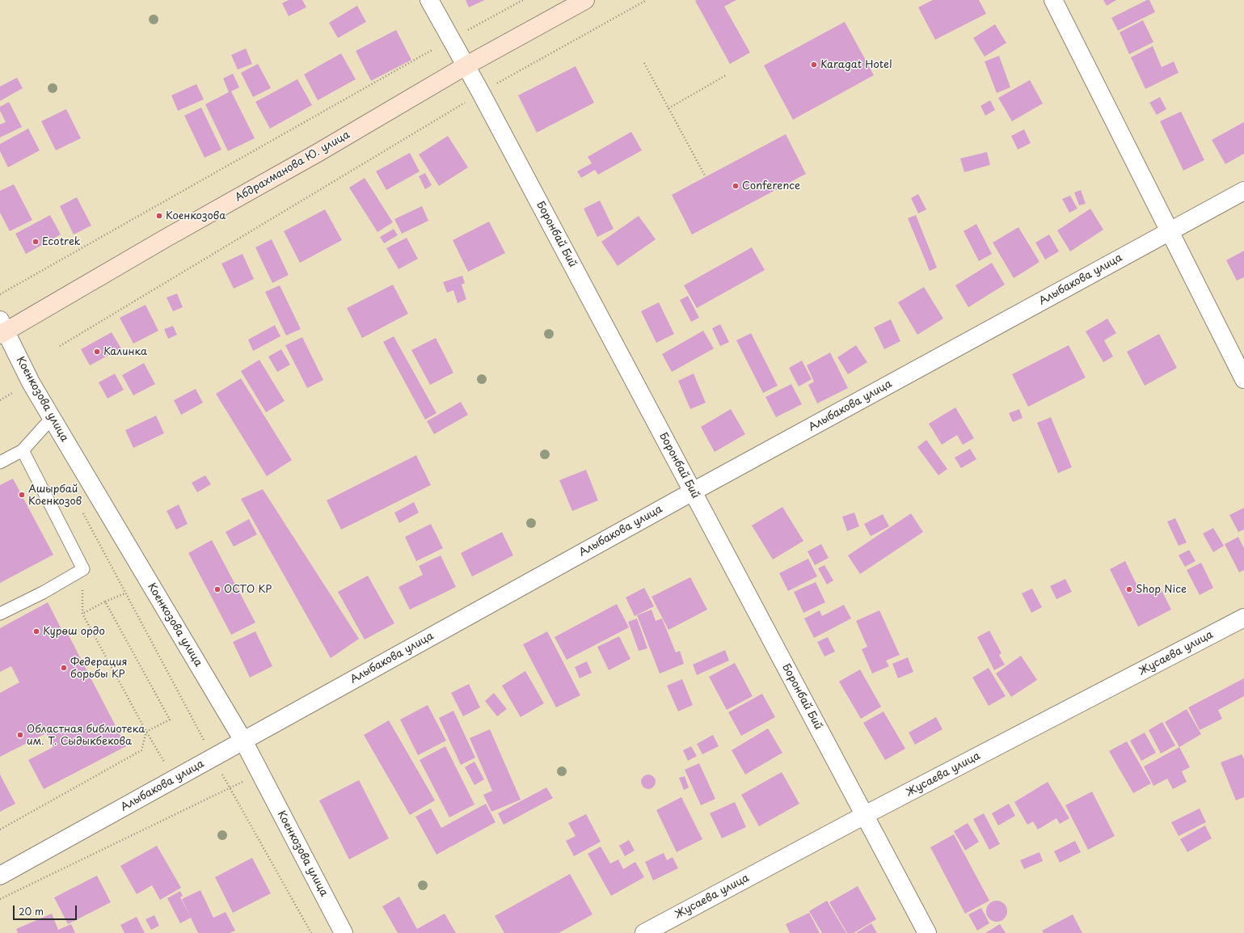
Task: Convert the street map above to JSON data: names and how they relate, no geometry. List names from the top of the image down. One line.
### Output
{"streets":{"main road":["Абдрахманова Ю. улица"],"street":["Боронбай Бий","Алыбакова улица","Коенкозова улица","Жусаева улица"]},"crossings":[["Абдрахманова Ю. улица","Боронбай Бий"],["Абдрахманова Ю. улица","Коенкозова улица"],["Боронбай Бий","Алыбакова улица"],["Боронбай Бий","Жусаева улица"],["Алыбакова улица","Коенкозова улица"]],"places":["Karagat Hotel","Conference","Коенкозова","Ecotrek","Калинка","Ашырбай Коенкозов","ОСТО КР","Shop Nice","Курөш ордо","Федерация борьбы КР","Областная библиотека им. Т. Сыдыкбекова"],"scale_bar":"20 m"}
